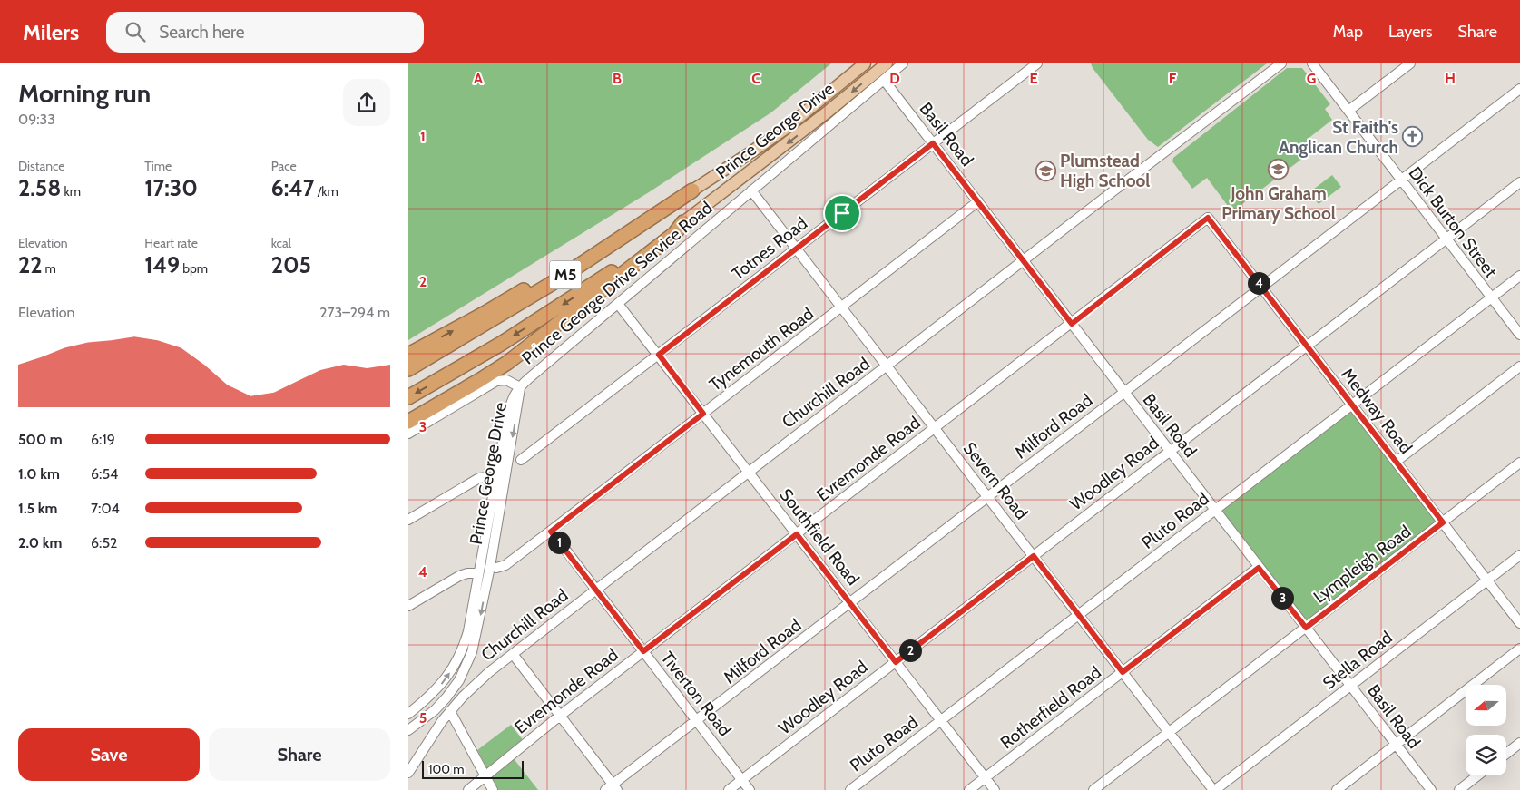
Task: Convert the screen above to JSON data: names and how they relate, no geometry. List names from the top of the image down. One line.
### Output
{"streets":{"highway":["M5"],"main road":["Prince George Drive"],"street":["Basil Road","Dick Burton Street","Totnes Road","Prince George Drive Service Road","Tynemouth Road","Churchill Road","Medway Road","Milford Road","Evremonde Road","Woodley Road","Severn Road","Pluto Road","Southfield Road","Lympleigh Road","Stella Road","Tiverton Road","Rotherfield Road"]},"crossings":[["Prince George Drive","M5"],["Prince George Drive","Prince George Drive Service Road"],["Basil Road","Totnes Road"],["Basil Road","Prince George Drive Service Road"],["Basil Road","Tynemouth Road"],["Basil Road","Churchill Road"],["Basil Road","Milford Road"],["Basil Road","Evremonde Road"],["Basil Road","Woodley Road"],["Basil Road","Pluto Road"],["Basil Road","Lympleigh Road"],["Basil Road","Stella Road"],["Basil Road","Rotherfield Road"],["Dick Burton Street","Milford Road"],["Dick Burton Street","Woodley Road"],["Dick Burton Street","Pluto Road"],["Totnes Road","Severn Road"],["Totnes Road","Southfield Road"],["Prince George Drive Service Road","Severn Road"],["Prince George Drive Service Road","Southfield Road"],["Tynemouth Road","Severn Road"],["Tynemouth Road","Southfield Road"],["Tynemouth Road","Tiverton Road"],["Churchill Road","Severn Road"],["Churchill Road","Southfield Road"],["Churchill Road","Tiverton Road"],["Medway Road","Milford Road"],["Medway Road","Evremonde Road"],["Medway Road","Woodley Road"],["Medway Road","Pluto Road"],["Medway Road","Lympleigh Road"],["Medway Road","Stella Road"],["Milford Road","Severn Road"],["Milford Road","Southfield Road"],["Milford Road","Tiverton Road"],["Evremonde Road","Severn Road"],["Evremonde Road","Southfield Road"],["Evremonde Road","Tiverton Road"],["Woodley Road","Severn Road"],["Woodley Road","Southfield Road"],["Woodley Road","Tiverton Road"],["Severn Road","Pluto Road"],["Severn Road","Lympleigh Road"],["Severn Road","Stella Road"],["Severn Road","Rotherfield Road"],["Pluto Road","Southfield Road"],["Southfield Road","Rotherfield Road"]],"places":{"church":["St Faith's Anglican Church"],"school or university":["John Graham Primary School","Plumstead High School"]},"scale_bar":"100 m","north":"left","page":{"header":"Milers","search":"Search here","nav":["Map","Layers","Share"],"heading":["Morning run","09:33"],"stats":[["Distance","2.58 km"],["Time","17:30"],["Pace","6:47 /km"],["Elevation","22 m"],["Heart rate","149 bpm"],["kcal","205"]],"pins":["4","1","3","2"],"chart":["Elevation","273–294 m"],"list":[{"name":"500 m","note":"6:19"},{"name":"1.0 km","note":"6:54"},{"name":"1.5 km","note":"7:04"},{"name":"2.0 km","note":"6:52"}],"buttons":["Save","Share"],"scale":"100 m"},"grid":{"columns":["A","B","C","D","E","F","G","H"],"rows":["1","2","3","4","5"]}}
